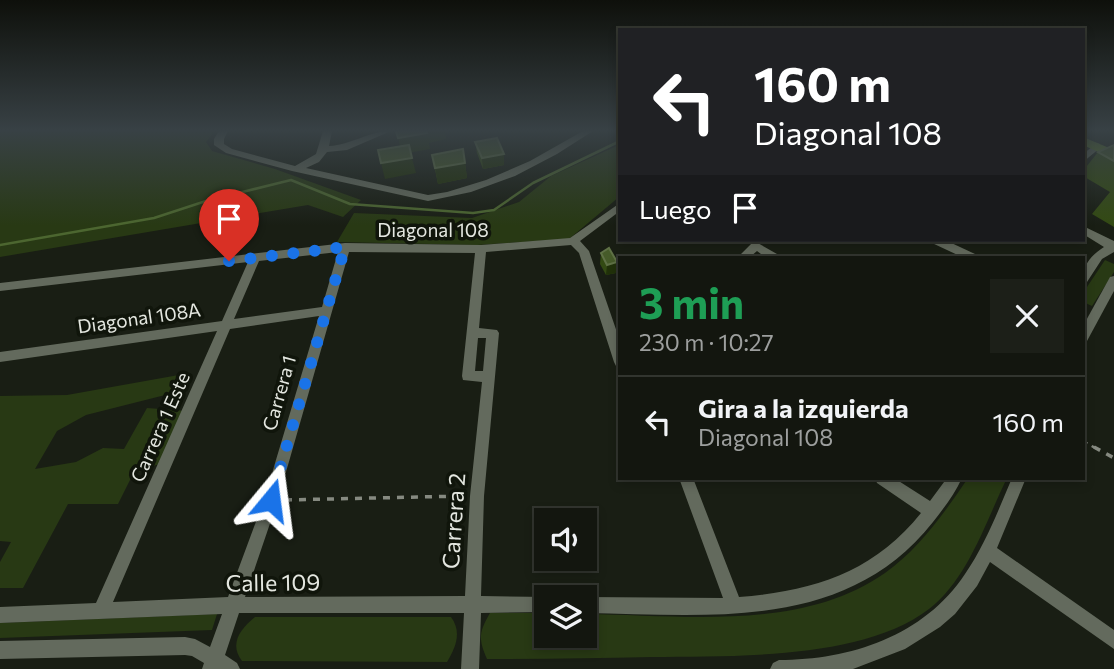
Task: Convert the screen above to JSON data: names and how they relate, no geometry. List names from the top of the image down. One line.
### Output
{"streets":{"street":["Diagonal 108","Diagonal 108A","Carrera 1","Carrera 1 Este","Carrera 2","Calle 109"]},"crossings":[["Diagonal 108","Carrera 1"],["Diagonal 108","Carrera 1 Este"],["Diagonal 108","Carrera 2"],["Diagonal 108A","Carrera 1"],["Diagonal 108A","Carrera 1 Este"],["Carrera 1","Calle 109"],["Carrera 1 Este","Calle 109"],["Carrera 2","Calle 109"]],"page":{"turn":["160 m","Diagonal 108"],"then":"Luego","heading":["3 min","230 m · 10:27"],"list":[{"name":"Gira a la izquierda","note":"Diagonal 108","value":"160 m"}]}}
